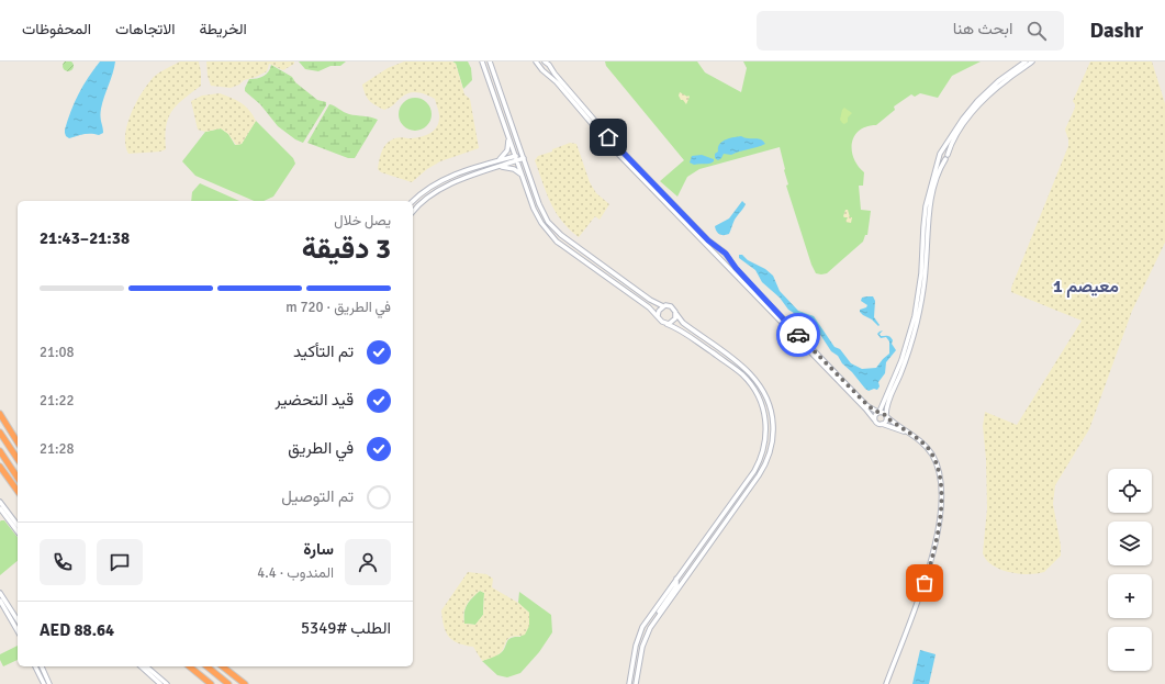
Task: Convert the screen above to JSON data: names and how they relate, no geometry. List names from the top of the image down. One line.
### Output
{"districts":["معيصم 1"],"page":{"header":"Dashr","search":"ابحث هنا","nav":["الخريطة","الاتجاهات","المحفوظات"],"heading":["3 دقيقة","يصل خلال","21:38–21:43"],"panel":["سارة","المندوب · 4.4","الطلب #5349","AED 88.64"],"bar":"في الطريق · 720 m","list":[["تم التأكيد","21:08"],["قيد التحضير","21:22"],["في الطريق","21:28"],"تم التوصيل"],"map_buttons":["+","−"]}}
